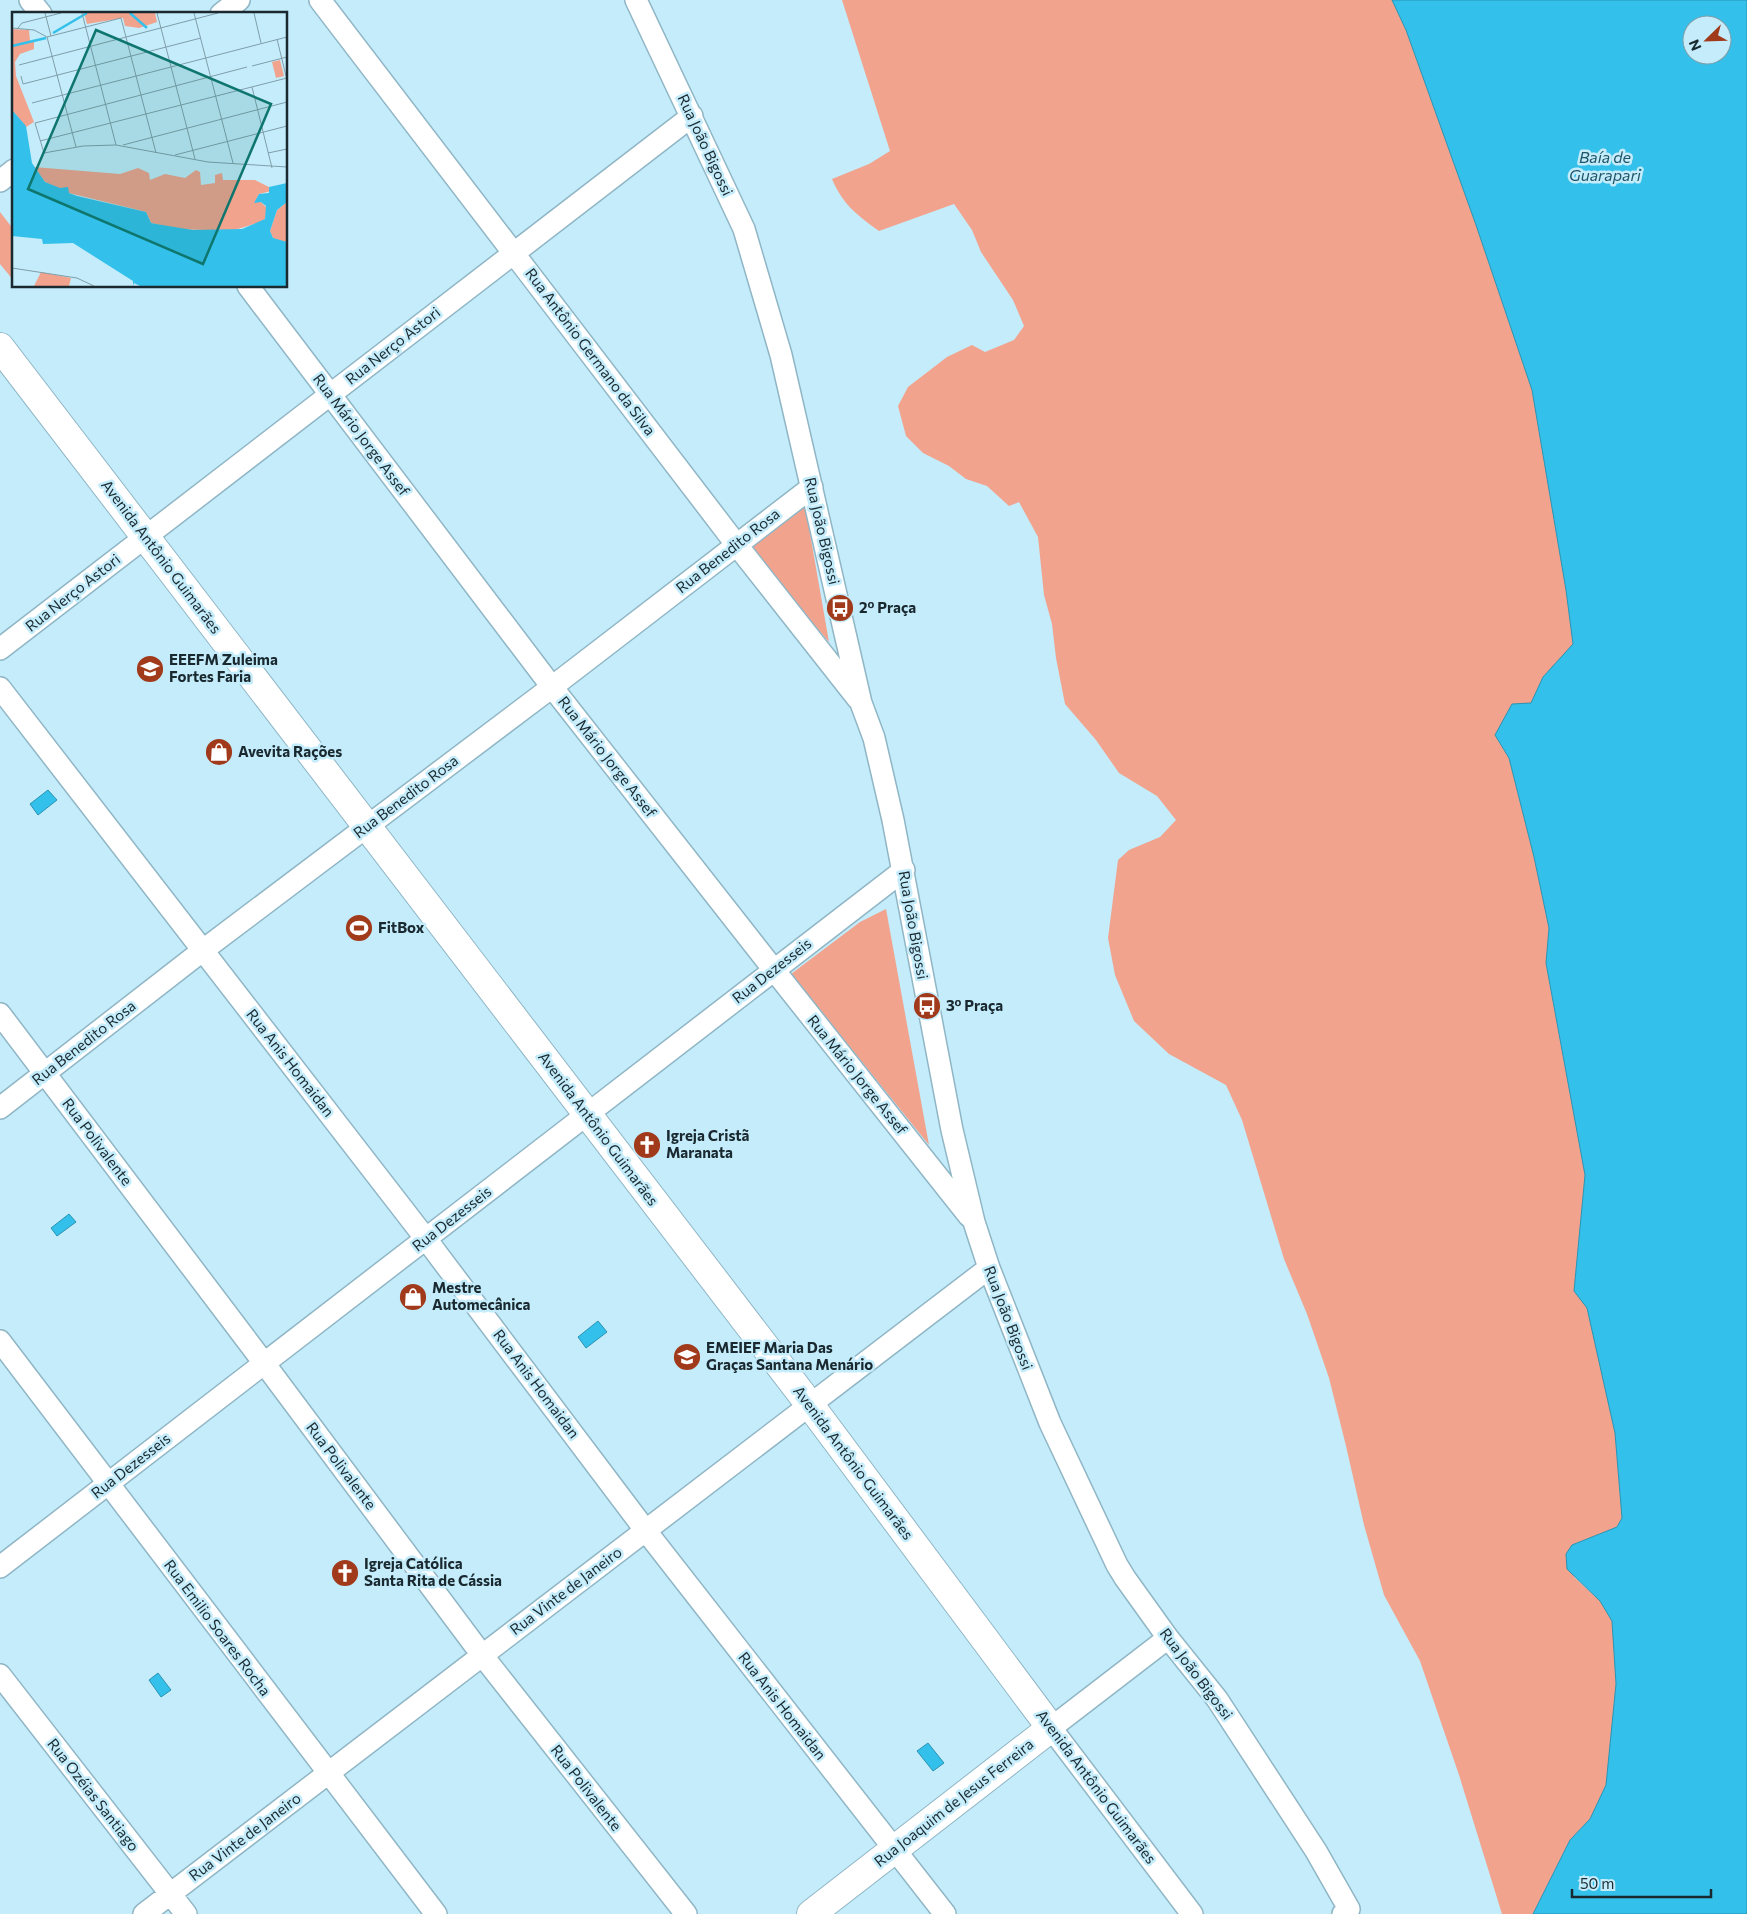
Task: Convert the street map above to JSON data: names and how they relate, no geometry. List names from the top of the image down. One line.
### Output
{"streets":{"street":["Rua João Bigossi","Rua Nerço Astori","Rua Antônio Germano da Silva","Rua Mário Jorge Assef","Rua Benedito Rosa","Avenida Antônio Guimarães","Rua Dezesseis","Rua Anis Homaidan","Rua Polivalente","Rua Vinte de Janeiro","Rua Emilio Soares Rocha","Rua Ozéias Santiago","Rua Joaquim de Jesus Ferreira"]},"crossings":[["Rua João Bigossi","Rua Nerço Astori"],["Rua João Bigossi","Rua Antônio Germano da Silva"],["Rua João Bigossi","Rua Mário Jorge Assef"],["Rua João Bigossi","Rua Benedito Rosa"],["Rua João Bigossi","Rua Dezesseis"],["Rua João Bigossi","Rua Vinte de Janeiro"],["Rua João Bigossi","Rua Joaquim de Jesus Ferreira"],["Rua Nerço Astori","Rua Antônio Germano da Silva"],["Rua Nerço Astori","Rua Mário Jorge Assef"],["Rua Nerço Astori","Avenida Antônio Guimarães"],["Rua Antônio Germano da Silva","Rua Benedito Rosa"],["Rua Mário Jorge Assef","Rua Benedito Rosa"],["Rua Mário Jorge Assef","Rua Dezesseis"],["Rua Benedito Rosa","Avenida Antônio Guimarães"],["Rua Benedito Rosa","Rua Anis Homaidan"],["Rua Benedito Rosa","Rua Polivalente"],["Avenida Antônio Guimarães","Rua Dezesseis"],["Avenida Antônio Guimarães","Rua Vinte de Janeiro"],["Avenida Antônio Guimarães","Rua Joaquim de Jesus Ferreira"],["Rua Dezesseis","Rua Anis Homaidan"],["Rua Dezesseis","Rua Polivalente"],["Rua Dezesseis","Rua Emilio Soares Rocha"],["Rua Anis Homaidan","Rua Vinte de Janeiro"],["Rua Anis Homaidan","Rua Joaquim de Jesus Ferreira"],["Rua Polivalente","Rua Vinte de Janeiro"],["Rua Vinte de Janeiro","Rua Emilio Soares Rocha"],["Rua Vinte de Janeiro","Rua Ozéias Santiago"]],"water":["Baía de Guarapari"],"places":{"bus stop":["2º Praça","3º Praça"],"school or university":["EEEFM Zuleima Fortes Faria","EMEIEF Maria Das Graças Santana Menário"],"shop":["Avevita Rações","Mestre Automecânica"],"sports":["FitBox"],"church":["Igreja Cristã Maranata","Igreja Católica Santa Rita de Cássia"]},"scale_bar":"50 m","north":"bottom left"}
